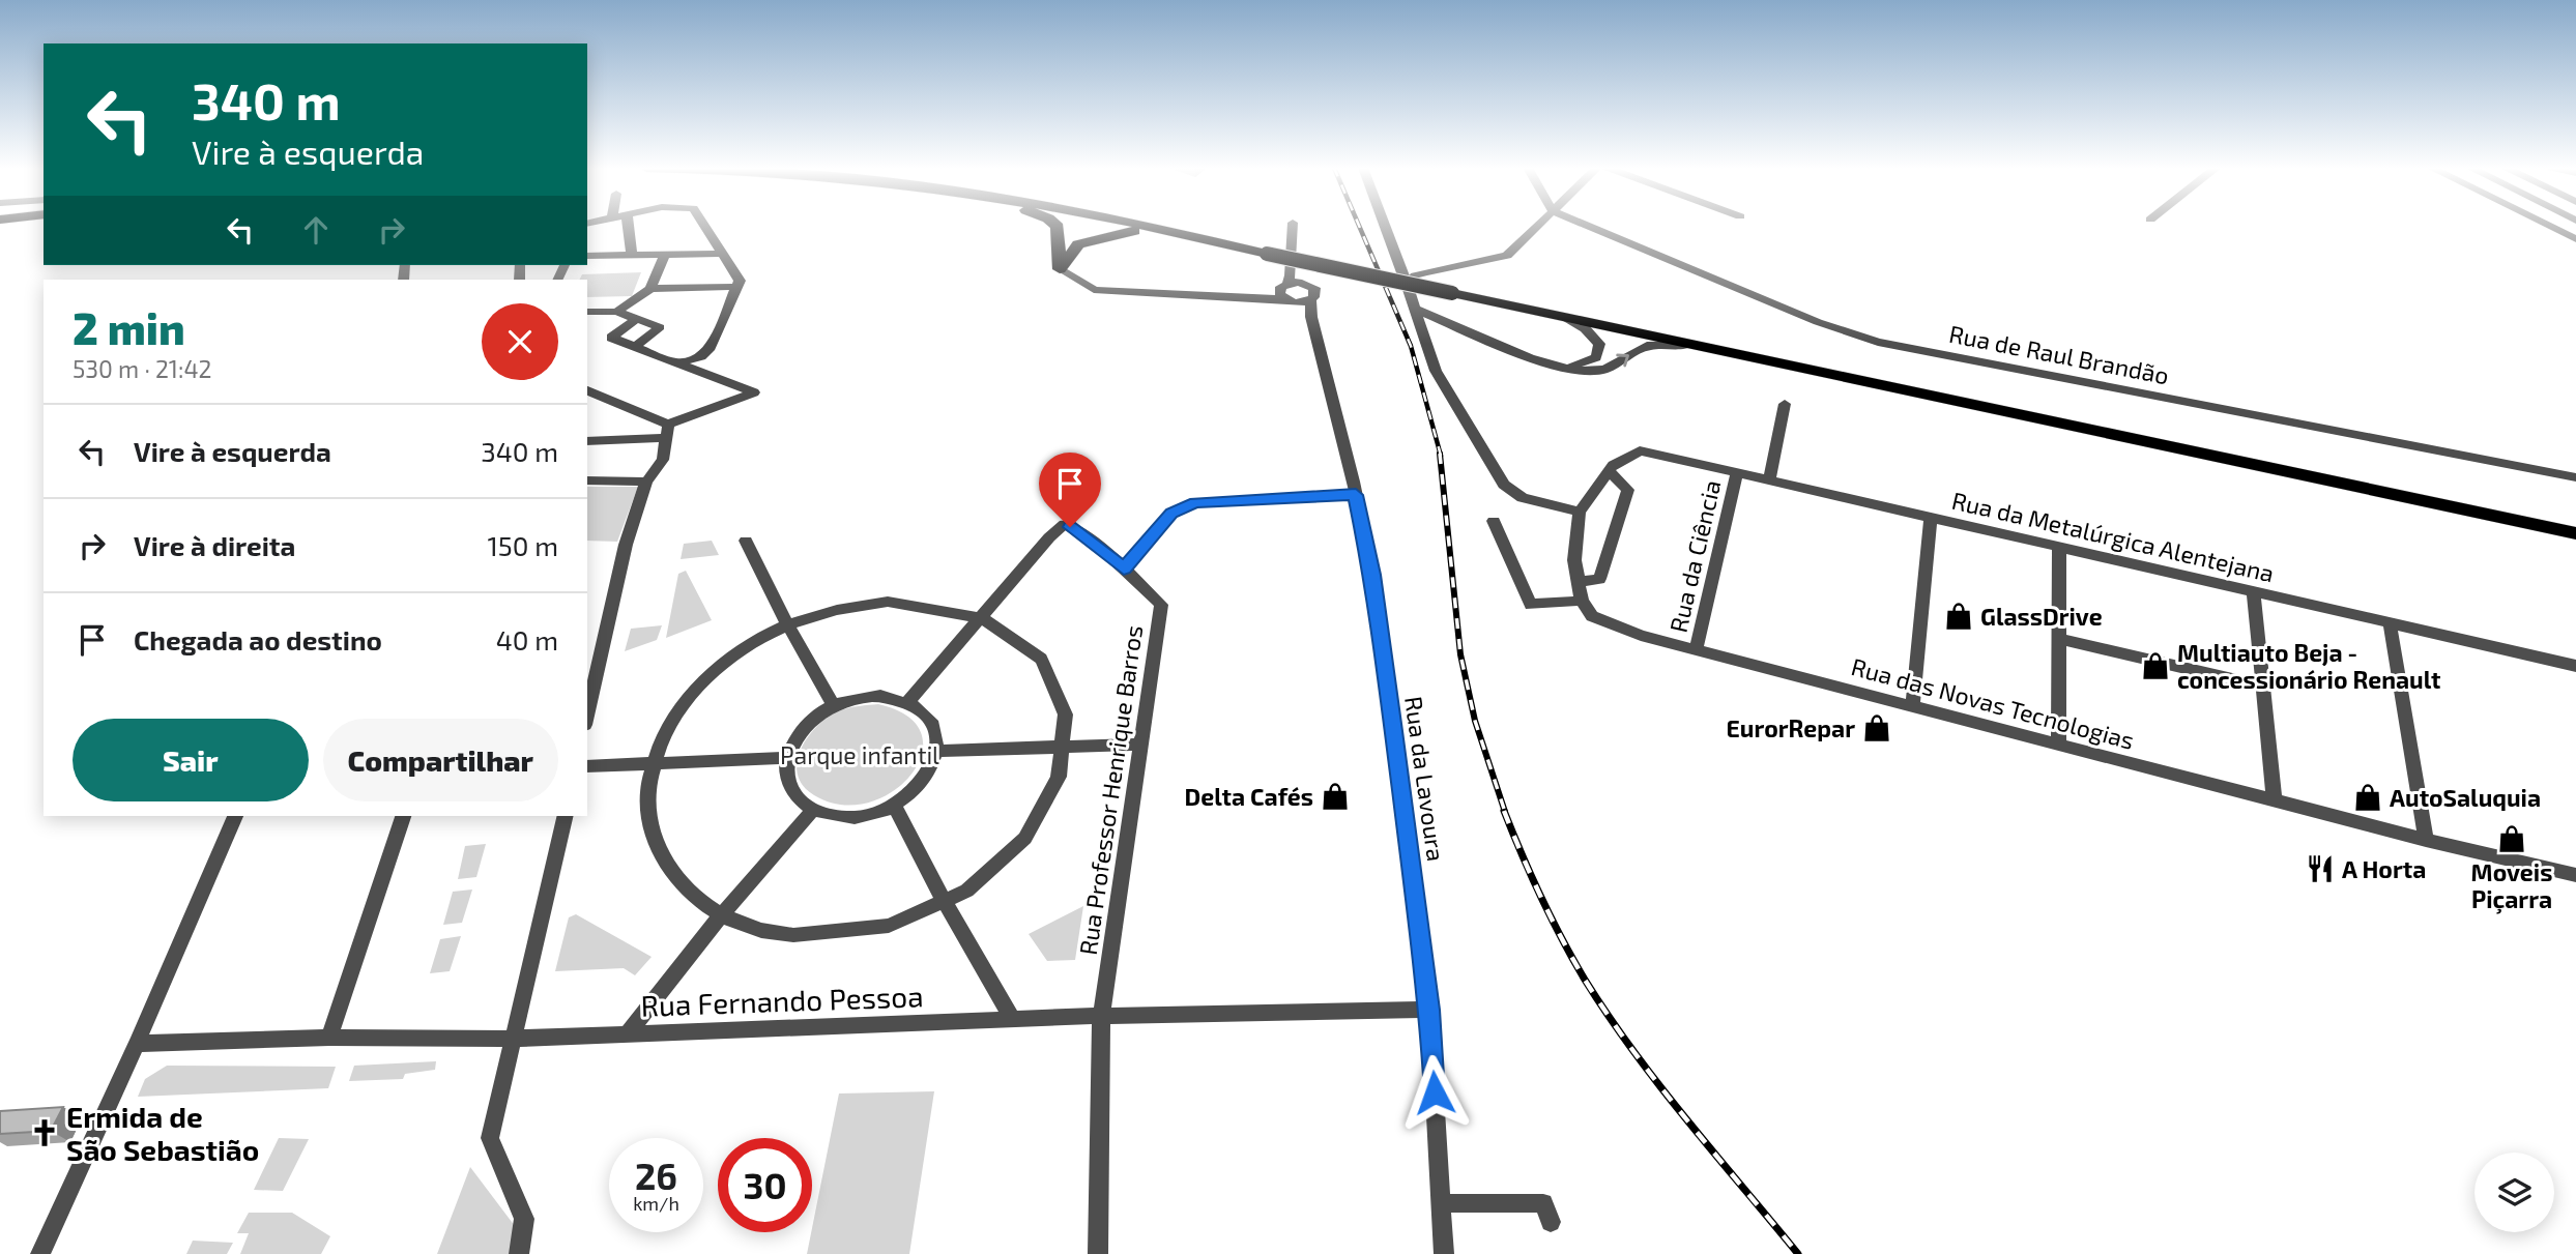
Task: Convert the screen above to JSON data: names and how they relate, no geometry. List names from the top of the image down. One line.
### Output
{"streets":{"street":["Rua de Raul Brandão","Rua da Metalúrgica Alentejana","Rua da Ciência","Rua das Novas Tecnologias","Rua da Lavoura","Rua Professor Henrique Barros","Rua Fernando Pessoa"]},"crossings":[["Rua da Metalúrgica Alentejana","Rua da Ciência"],["Rua da Ciência","Rua das Novas Tecnologias"],["Rua da Lavoura","Rua Fernando Pessoa"],["Rua Professor Henrique Barros","Rua Fernando Pessoa"]],"parks":["Parque infantil"],"places":{"shop":["GlassDrive","Multiauto Beja - concessionário Renault","EurorRepar","Delta Cafés","AutoSaluquia","Moveis Piçarra"],"restaurant":["A Horta"],"church":["Ermida de São Sebastião"]},"page":{"turn":["340 m","Vire à esquerda"],"heading":["2 min","530 m · 21:42"],"list":[{"name":"Vire à esquerda","value":"340 m"},{"name":"Vire à direita","value":"150 m"},{"name":"Chegada ao destino","value":"40 m"}],"buttons":["Sair","Compartilhar"],"speed":"26 km/h","limit":"30"}}
